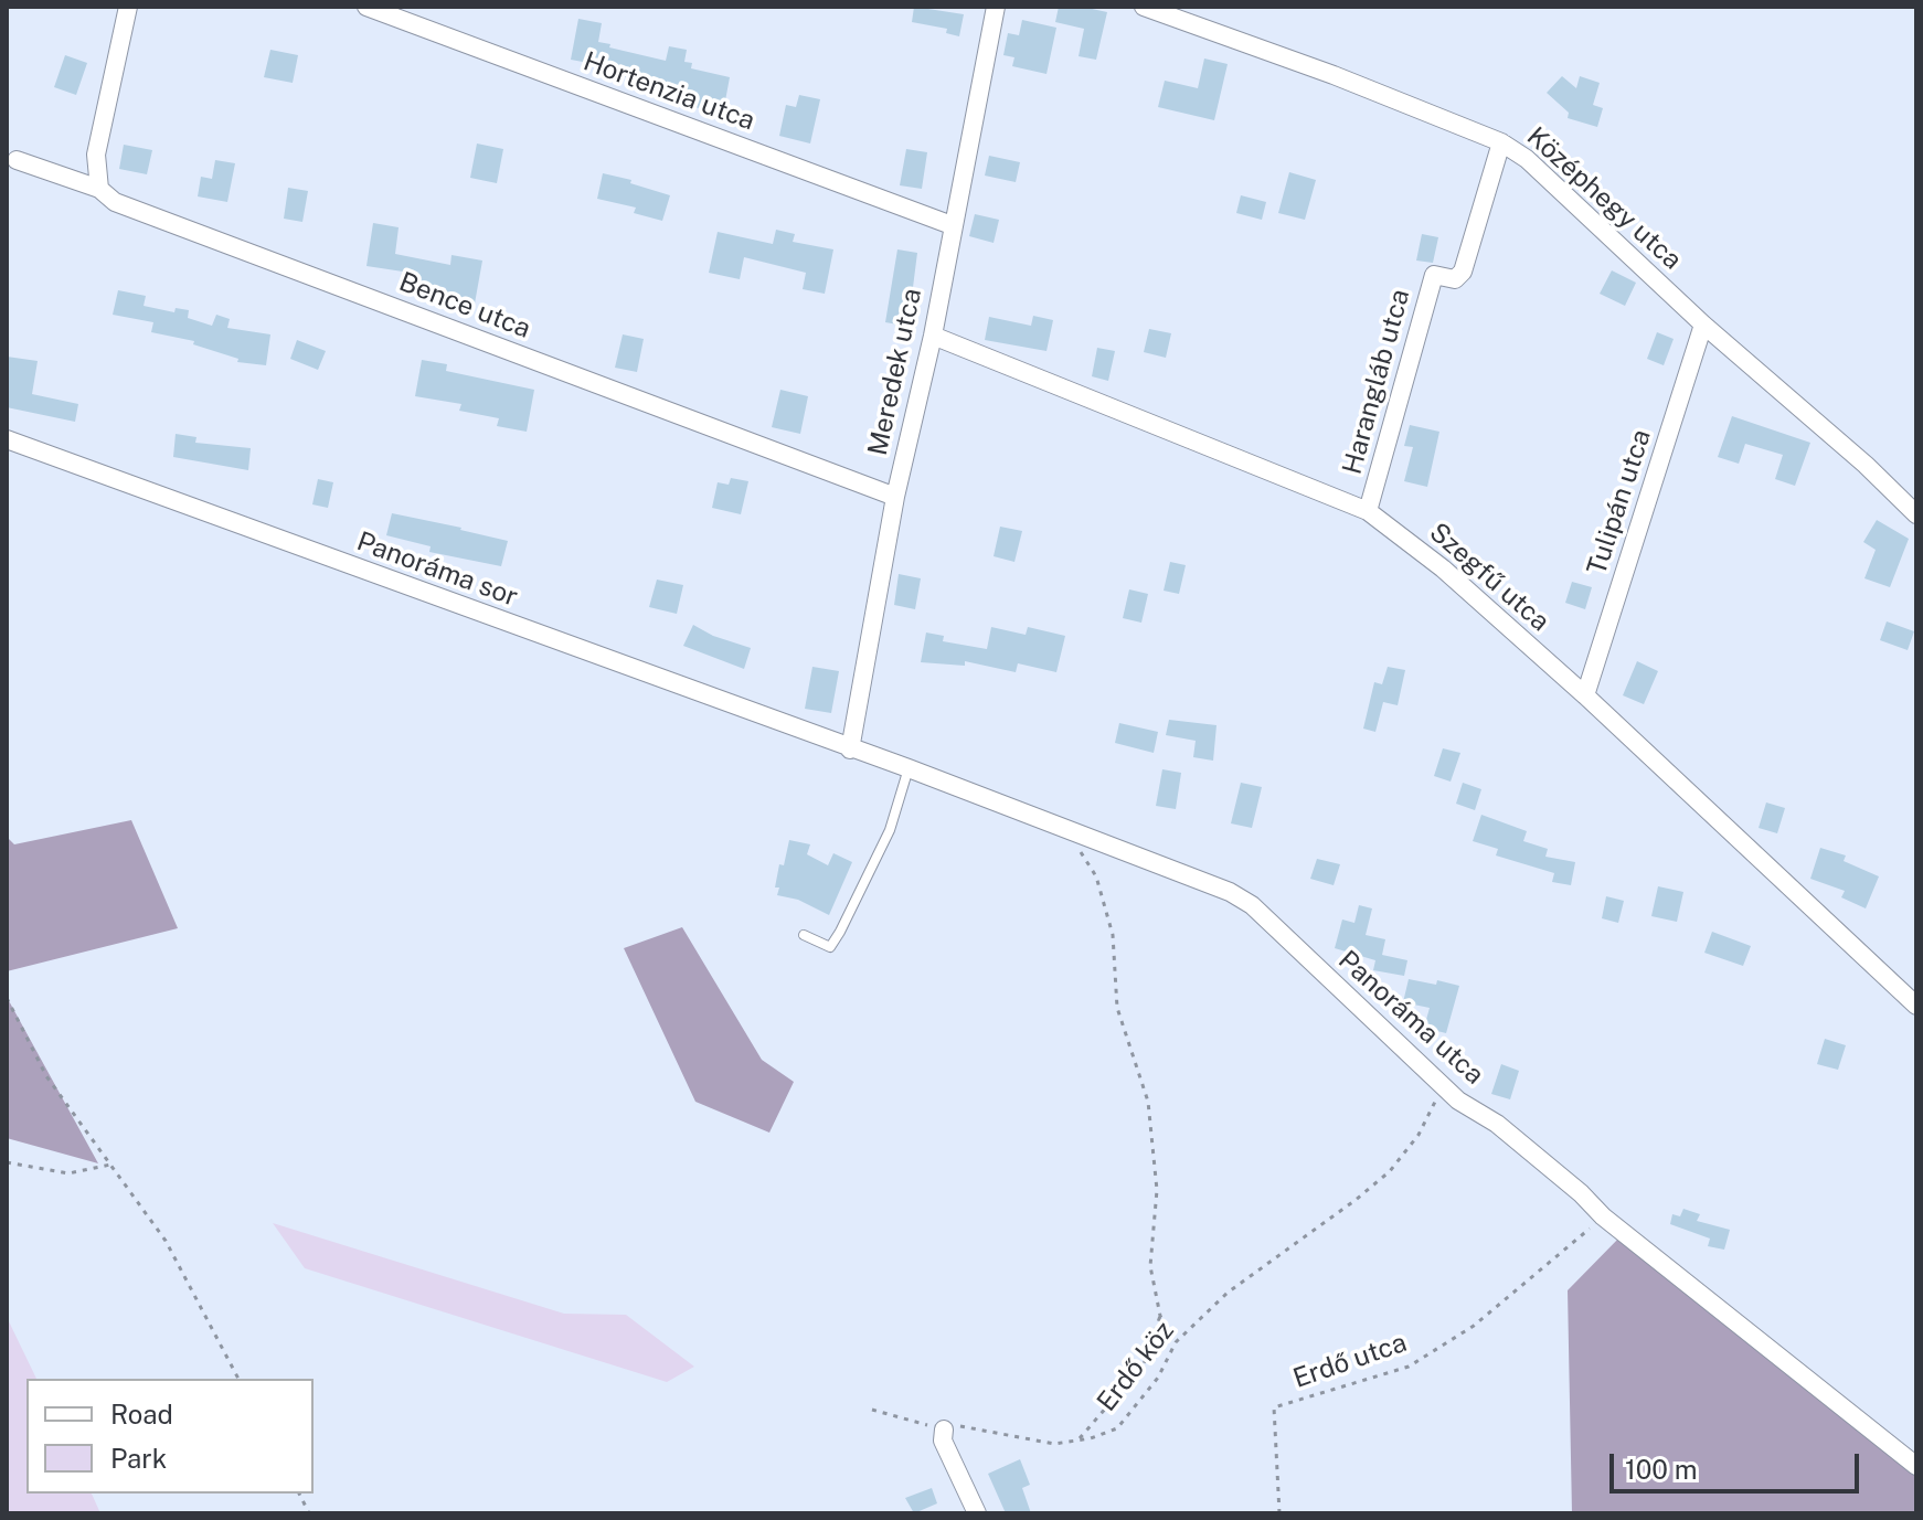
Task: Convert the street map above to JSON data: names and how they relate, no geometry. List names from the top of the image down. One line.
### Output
{"streets":{"street":["Hortenzia utca","Középhegy utca","Bence utca","Meredek utca","Harangláb utca","Tulipán utca","Panoráma sor","Szegfű utca","Panoráma utca"],"path":["Erdő utca","Erdő köz"]},"crossings":[["Hortenzia utca","Meredek utca"],["Középhegy utca","Harangláb utca"],["Középhegy utca","Tulipán utca"],["Bence utca","Meredek utca"],["Meredek utca","Panoráma sor"],["Meredek utca","Szegfű utca"],["Meredek utca","Panoráma utca"],["Harangláb utca","Szegfű utca"],["Tulipán utca","Szegfű utca"],["Panoráma sor","Panoráma utca"],["Panoráma utca","Erdő utca"],["Panoráma utca","Erdő köz"]],"legend":["Road","Park"],"scale_bar":"100 m"}
